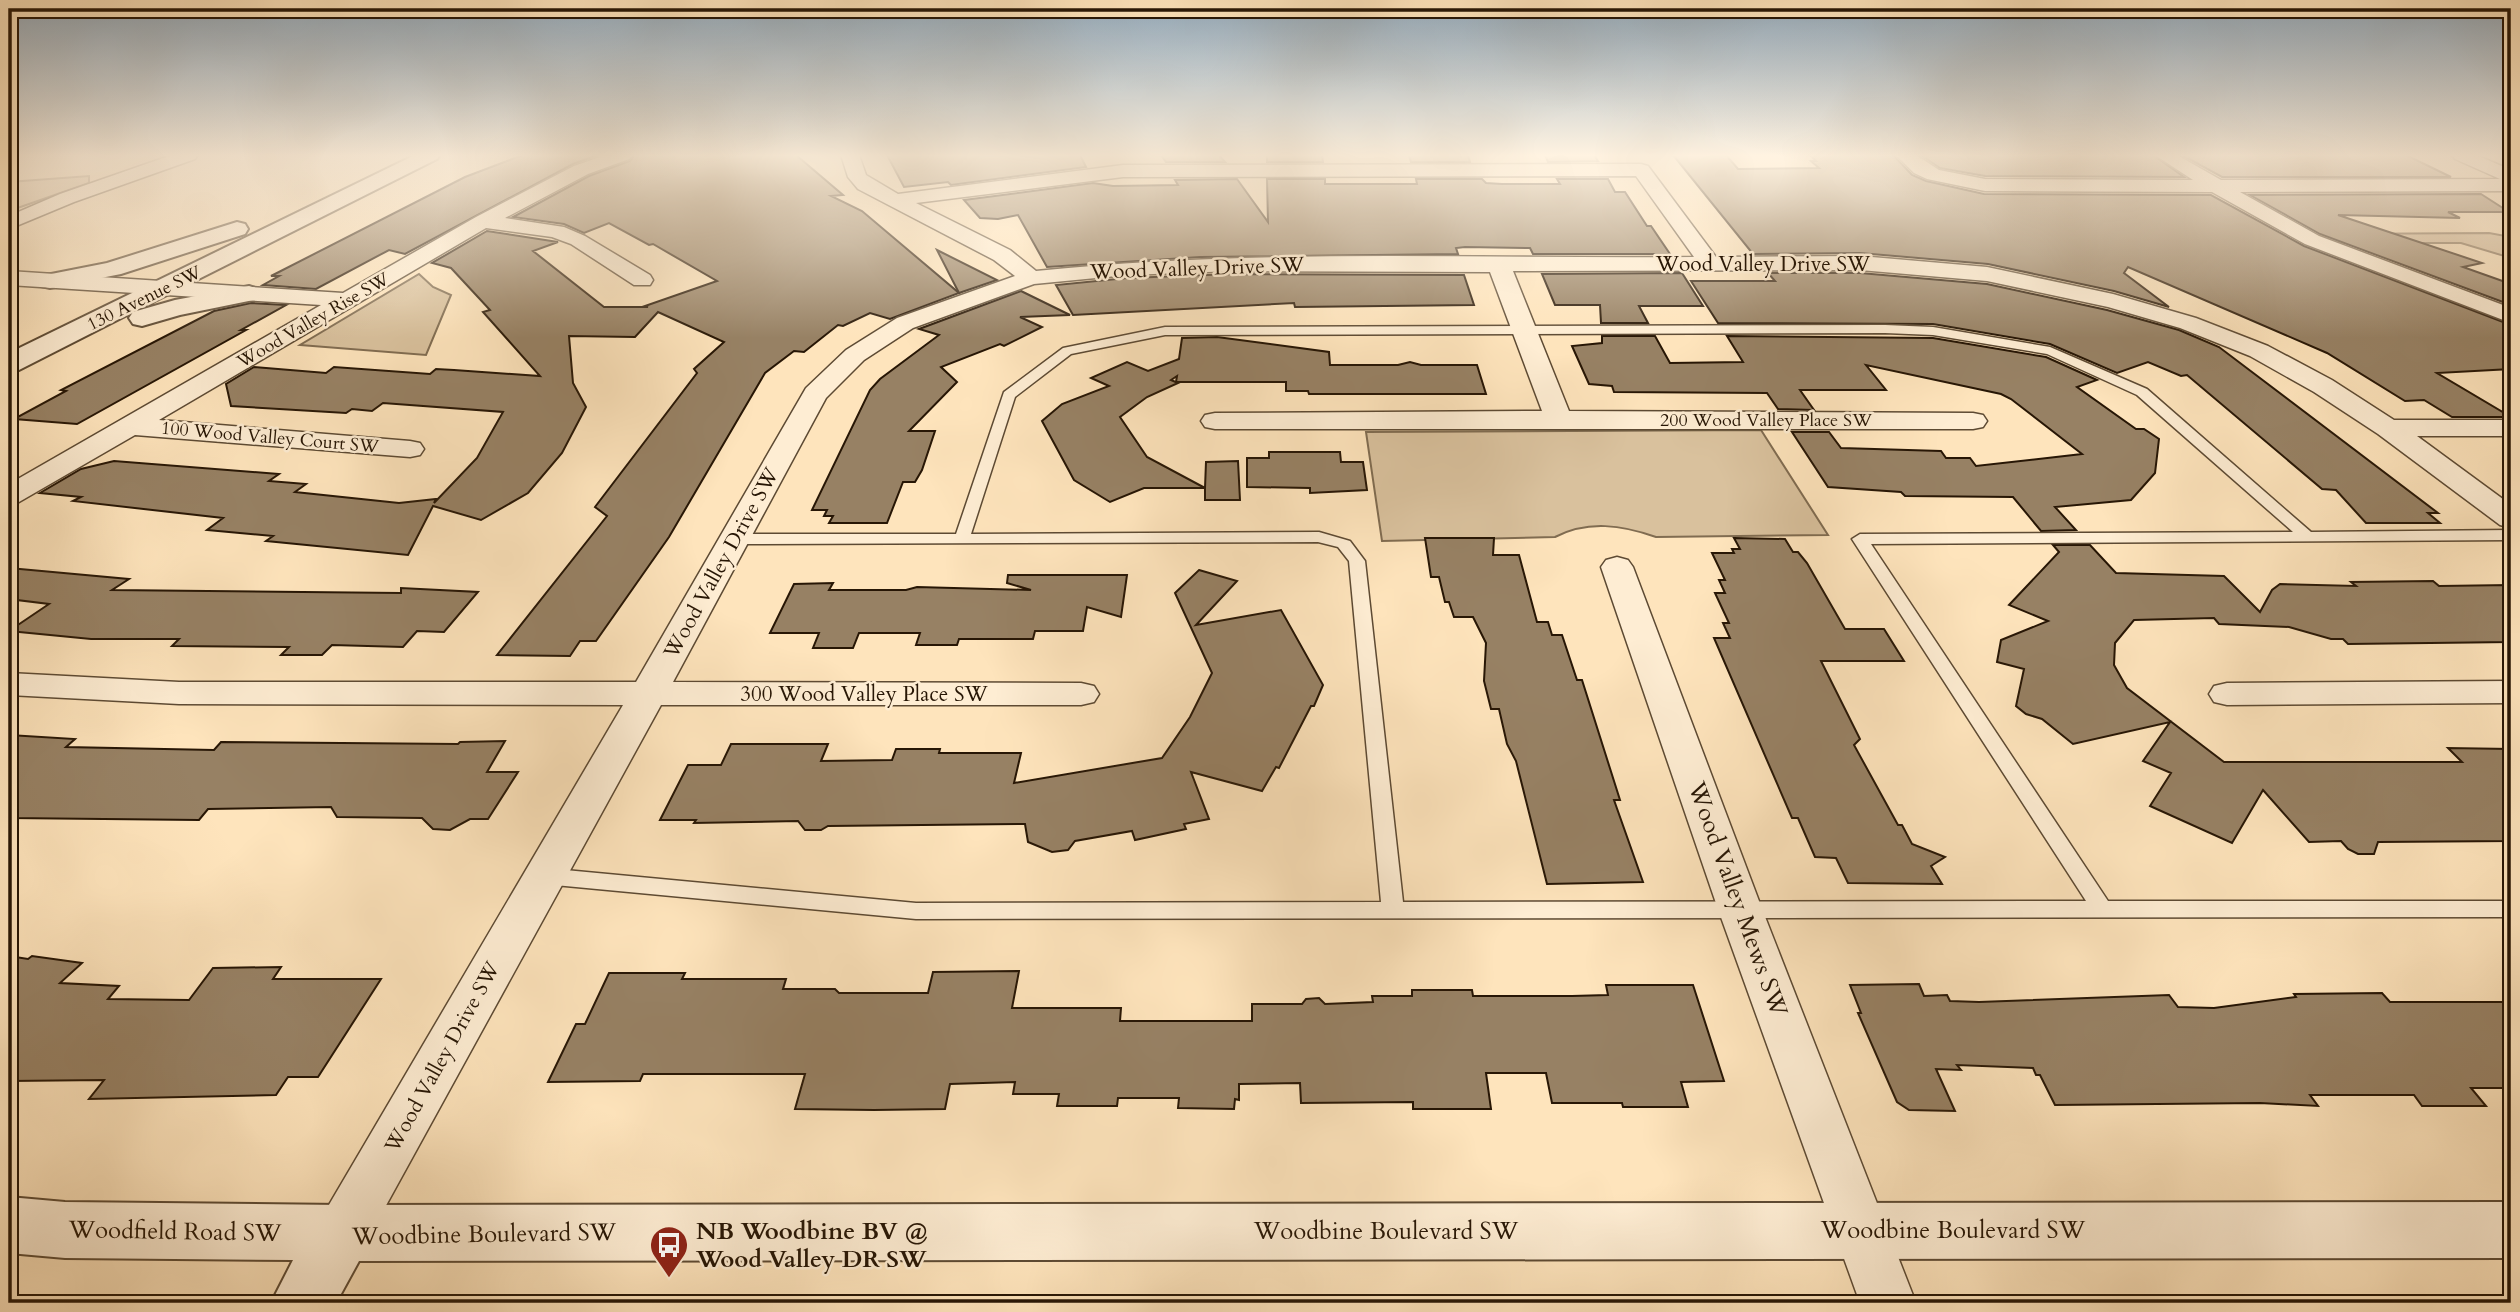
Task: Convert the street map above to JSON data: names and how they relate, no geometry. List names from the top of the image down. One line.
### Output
{"streets":{"street":["Wood Valley Drive SW","130 Avenue SW","Wood Valley Rise SW","200 Wood Valley Place SW","100 Wood Valley Court SW","300 Wood Valley Place SW","Wood Valley Mews SW","Woodbine Boulevard SW","Woodfield Road SW"]},"crossings":[["Wood Valley Drive SW","300 Wood Valley Place SW"],["Wood Valley Drive SW","Woodbine Boulevard SW"],["Wood Valley Drive SW","Woodfield Road SW"],["Wood Valley Rise SW","100 Wood Valley Court SW"],["Wood Valley Mews SW","Woodbine Boulevard SW"],["Woodbine Boulevard SW","Woodfield Road SW"]],"places":{"bus stop":["NB Woodbine BV @ Wood Valley DR SW"]}}
